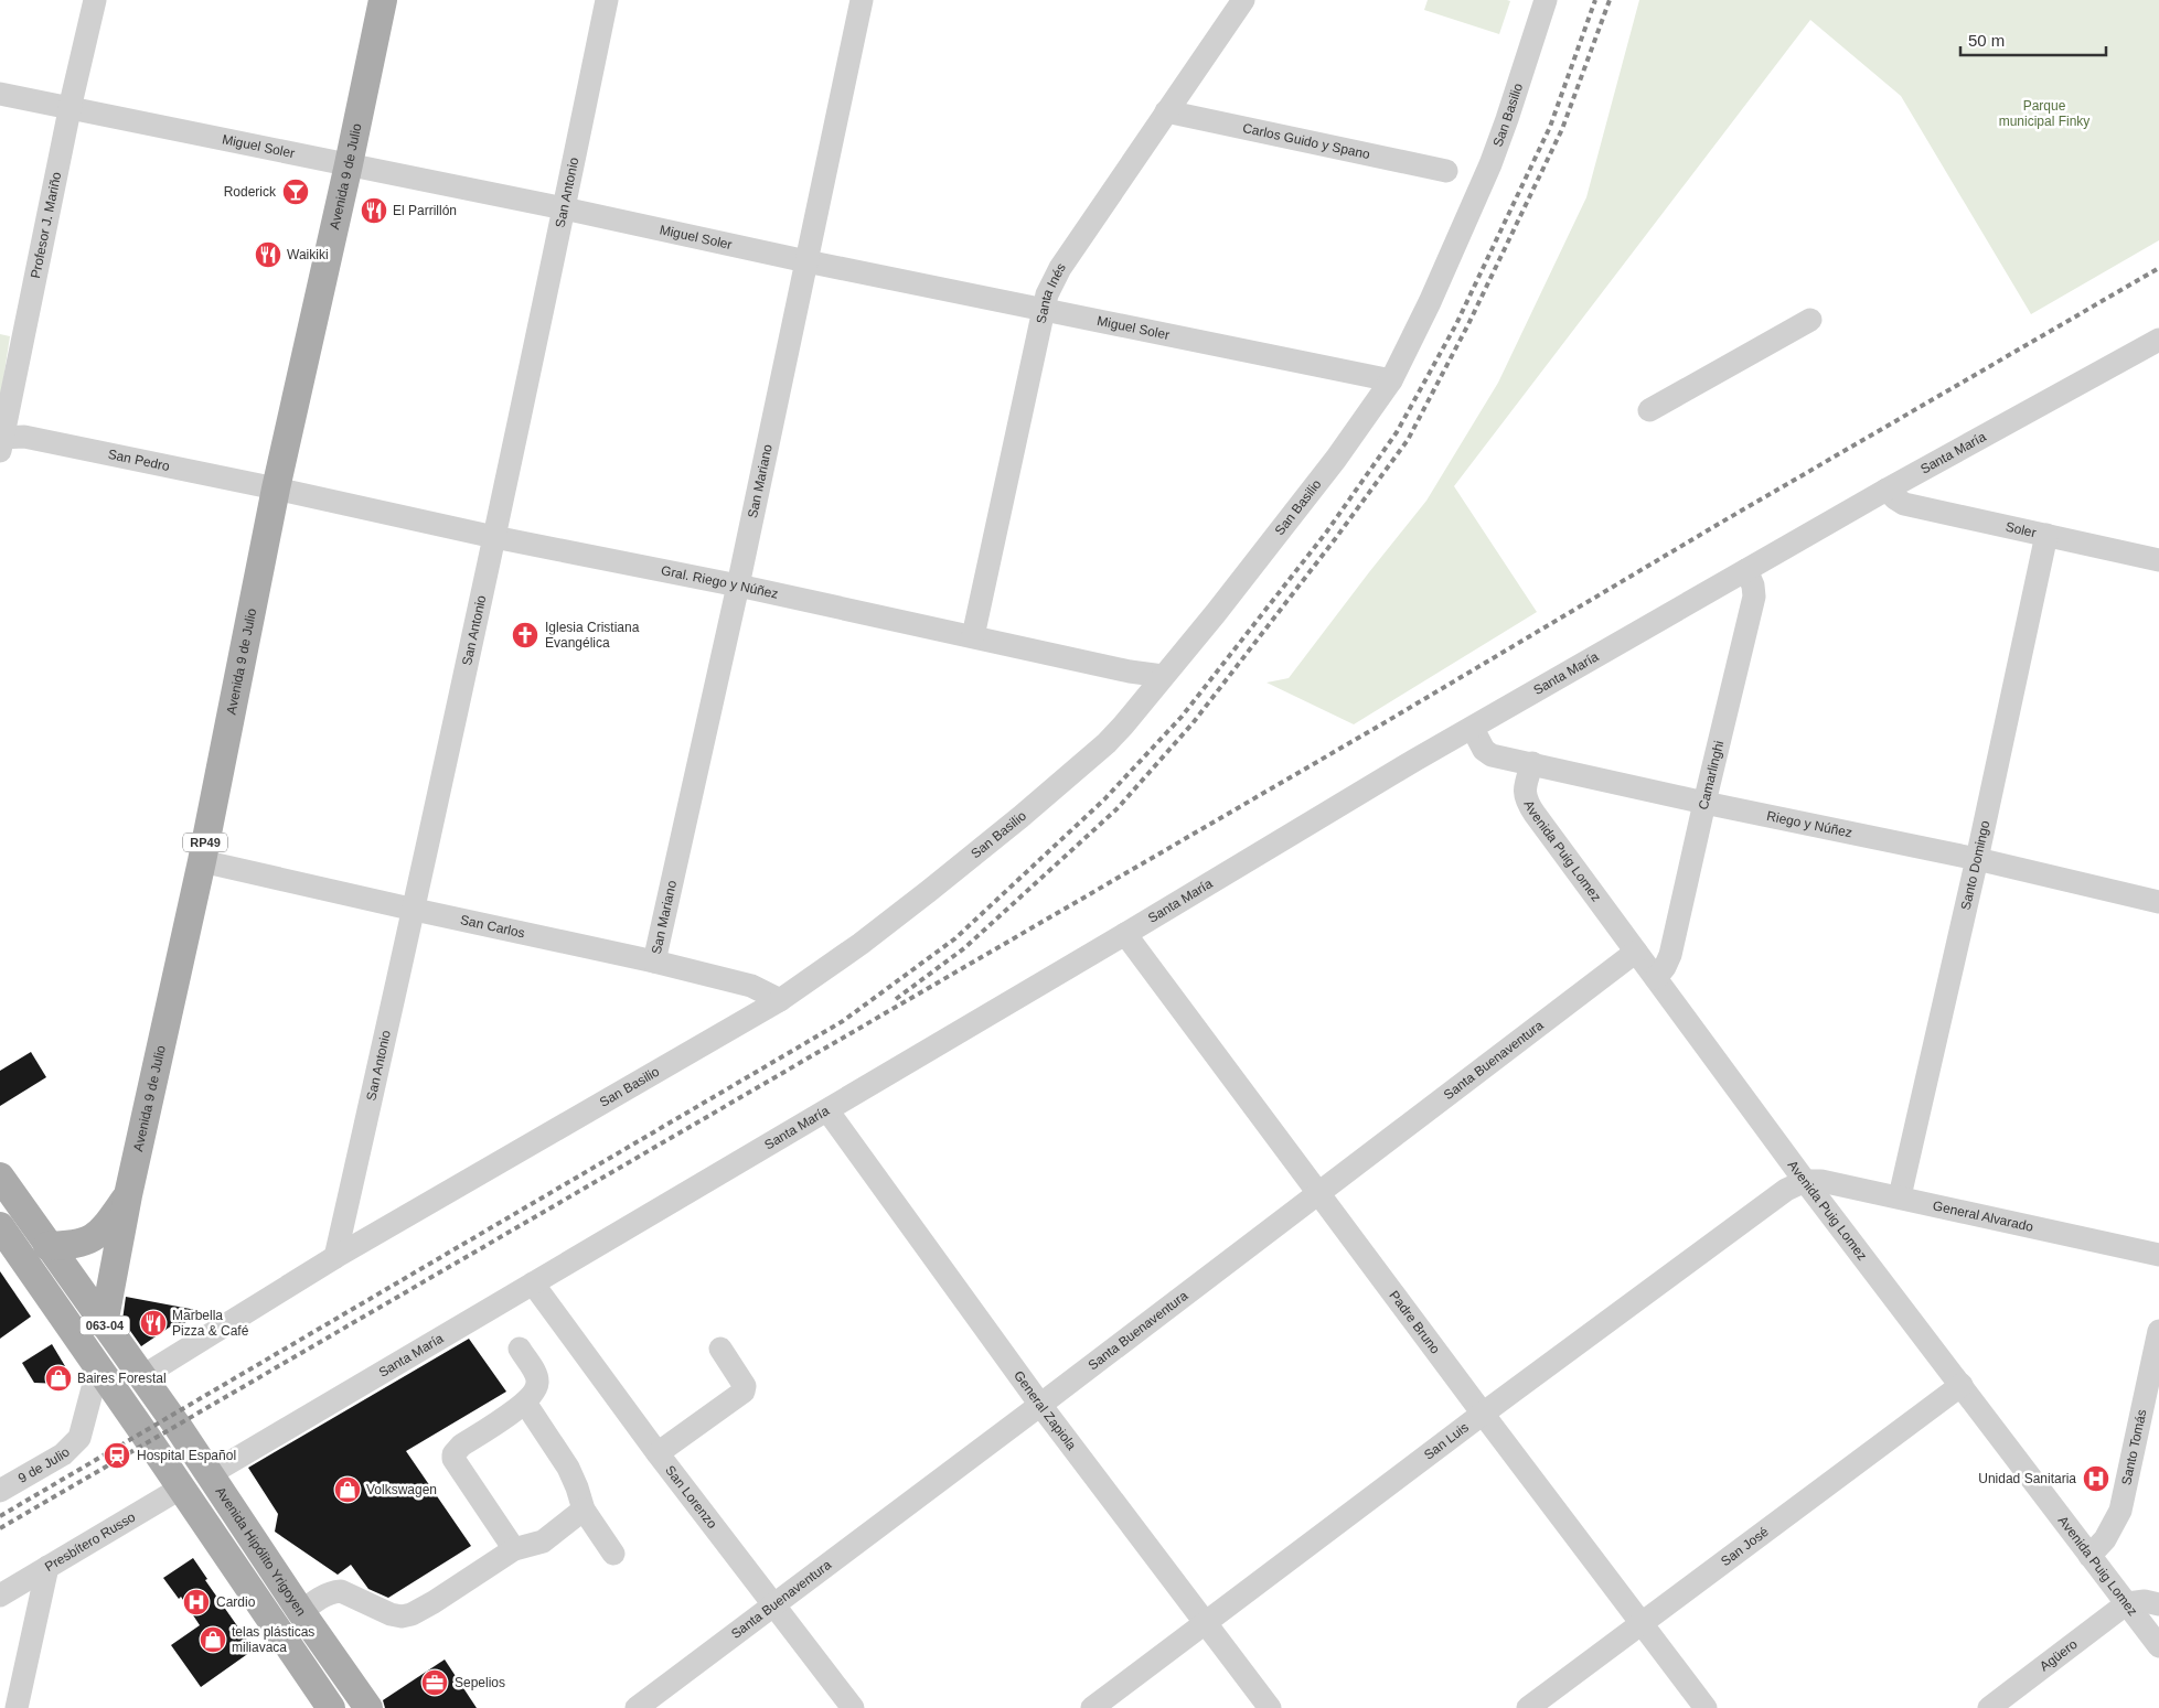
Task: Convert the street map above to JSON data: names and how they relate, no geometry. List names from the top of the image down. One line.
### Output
{"streets":{"main road":["Avenida 9 de Julio","RP49","063-04","Avenida Hipólito Yrigoyen"],"street":["San Basilio","Carlos Guido y Spano","Miguel Soler","San Antonio","Profesor J. Mariño","Santa Inés","Santa María","San Pedro","San Mariano","Soler","Gral. Riego y Núñez","Camarlinghi","Riego y Núñez","Avenida Puig Lomez","Santo Domingo","San Carlos","Santa Buenaventura","General Alvarado","Padre Bruno","General Zapiola","San Luis","Santo Tomás","9 de Julio","San Lorenzo","Presbítero Russo","San José","Agüero"]},"crossings":[["San Basilio","Miguel Soler"],["San Basilio","San Antonio"],["San Basilio","Gral. Riego y Núñez"],["San Basilio","San Carlos"],["San Basilio","Avenida Hipólito Yrigoyen"],["Carlos Guido y Spano","Santa Inés"],["Miguel Soler","Avenida 9 de Julio"],["Miguel Soler","San Antonio"],["Miguel Soler","Profesor J. Mariño"],["Miguel Soler","Santa Inés"],["Miguel Soler","San Mariano"],["Avenida 9 de Julio","San Pedro"],["Avenida 9 de Julio","Gral. Riego y Núñez"],["Avenida 9 de Julio","RP49"],["Avenida 9 de Julio","San Carlos"],["Avenida 9 de Julio","Avenida Hipólito Yrigoyen"],["San Antonio","Gral. Riego y Núñez"],["San Antonio","San Carlos"],["Profesor J. Mariño","San Pedro"],["Santa Inés","Gral. Riego y Núñez"],["Santa María","Soler"],["Santa María","Camarlinghi"],["Santa María","Riego y Núñez"],["Santa María","Padre Bruno"],["Santa María","General Zapiola"],["Santa María","San Lorenzo"],["Santa María","Avenida Hipólito Yrigoyen"],["San Pedro","Gral. Riego y Núñez"],["San Mariano","Gral. Riego y Núñez"],["San Mariano","San Carlos"],["Soler","Santo Domingo"],["Camarlinghi","Riego y Núñez"],["Camarlinghi","Avenida Puig Lomez"],["Riego y Núñez","Avenida Puig Lomez"],["Riego y Núñez","Santo Domingo"],["RP49","Avenida Hipólito Yrigoyen"],["Avenida Puig Lomez","Santa Buenaventura"],["Avenida Puig Lomez","General Alvarado"],["Avenida Puig Lomez","San Luis"],["Avenida Puig Lomez","Santo Tomás"],["Avenida Puig Lomez","San José"],["Avenida Puig Lomez","Agüero"],["Santo Domingo","General Alvarado"],["Santa Buenaventura","Padre Bruno"],["Santa Buenaventura","General Zapiola"],["Santa Buenaventura","San Lorenzo"],["General Alvarado","San Luis"],["Padre Bruno","San Luis"],["Padre Bruno","San José"],["063-04","9 de Julio"],["063-04","Presbítero Russo"],["General Zapiola","San Luis"]],"parks":["Parque municipal Finky"],"places":{"bar":["Roderick"],"restaurant":["El Parrillón","Waikiki","Marbella Pizza & Café"],"church":["Iglesia Cristiana Evangélica"],"shop":["Baires Forestal","Volkswagen","telas plásticas miliavaca"],"station":["Hospital Español"],"hospital":["Unidad Sanitaria","Cardio"],"office":["Sepelios"]},"scale_bar":"50 m"}
